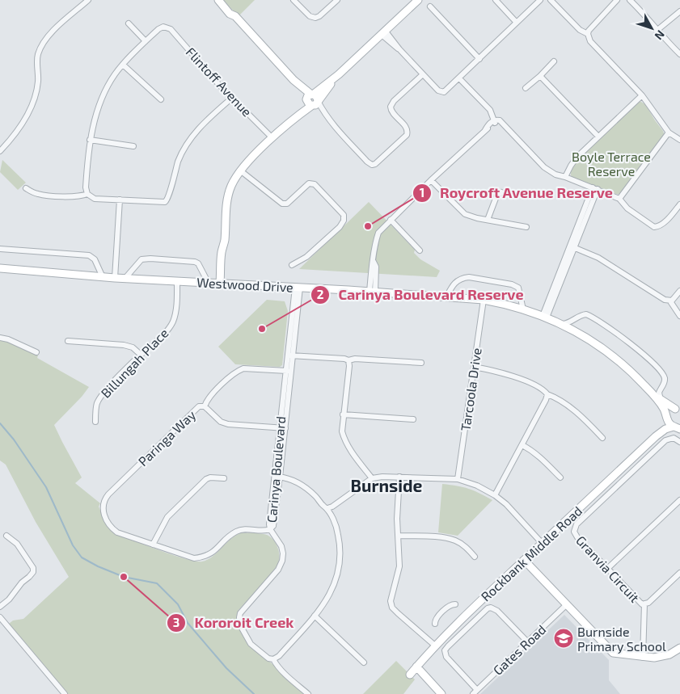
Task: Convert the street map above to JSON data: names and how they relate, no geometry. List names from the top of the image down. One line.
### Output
{"streets":{"street":["Flintoff Avenue","Westwood Drive","Billungah Place","Tarcoola Drive","Paringa Way","Carinya Boulevard","Rockbank Middle Road","Granvia Circuit","Gates Road"]},"crossings":[["Westwood Drive","Billungah Place"],["Westwood Drive","Tarcoola Drive"],["Westwood Drive","Carinya Boulevard"],["Westwood Drive","Rockbank Middle Road"],["Paringa Way","Carinya Boulevard"]],"districts":["Burnside"],"parks":["Boyle Terrace Reserve"],"places":{"other":["Roycroft Avenue Reserve","Carinya Boulevard Reserve","Kororoit Creek"],"school or university":["Burnside Primary School"]},"north":"bottom right"}
